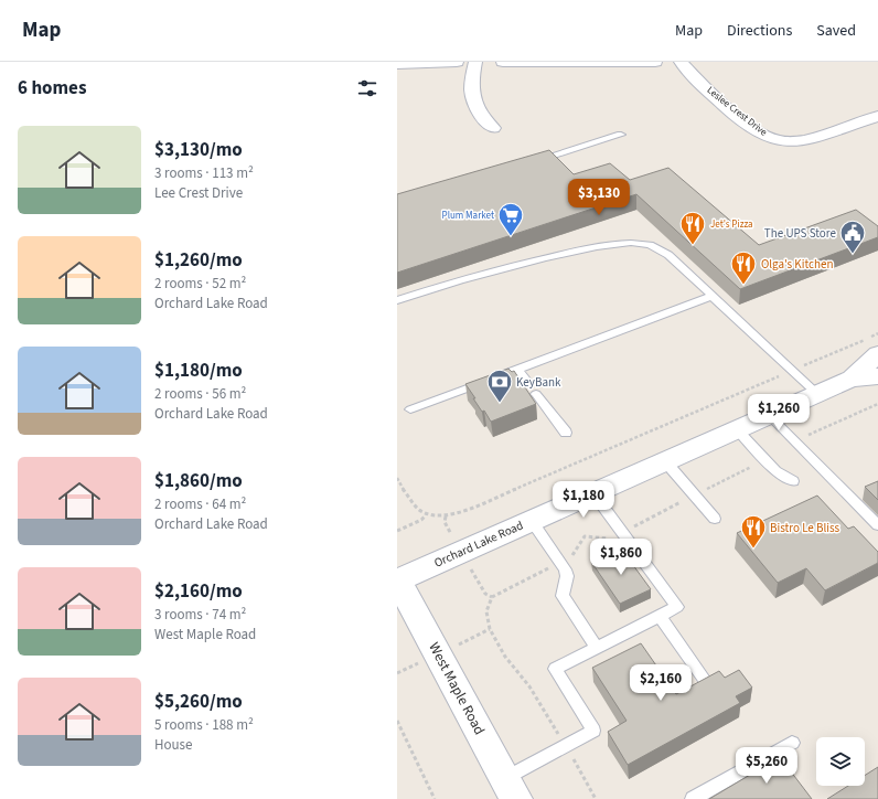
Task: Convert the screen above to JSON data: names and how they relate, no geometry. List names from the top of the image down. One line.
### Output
{"streets":{"main road":["Orchard Lake Road","West Maple Road"],"street":["Leslee Crest Drive"]},"crossings":[["Orchard Lake Road","West Maple Road"]],"places":{"supermarket":["Plum Market"],"restaurant":["Jet's Pizza","Olga's Kitchen","Bistro Le Bliss"],"public building":["The UPS Store"],"bank":["KeyBank"]},"page":{"header":"Map","nav":["Map","Directions","Saved"],"heading":"6 homes","list":[{"name":"$3,130/mo","note":"3 rooms · 113 m² · Lee Crest Drive"},{"name":"$1,260/mo","note":"2 rooms · 52 m² · Orchard Lake Road"},{"name":"$1,180/mo","note":"2 rooms · 56 m² · Orchard Lake Road"},{"name":"$1,860/mo","note":"2 rooms · 64 m² · Orchard Lake Road"},{"name":"$2,160/mo","note":"3 rooms · 74 m² · West Maple Road"},{"name":"$5,260/mo","note":"5 rooms · 188 m² · House"}],"price":["$3,130","$1,260","$1,180","$1,860","$2,160","$5,260"]}}
